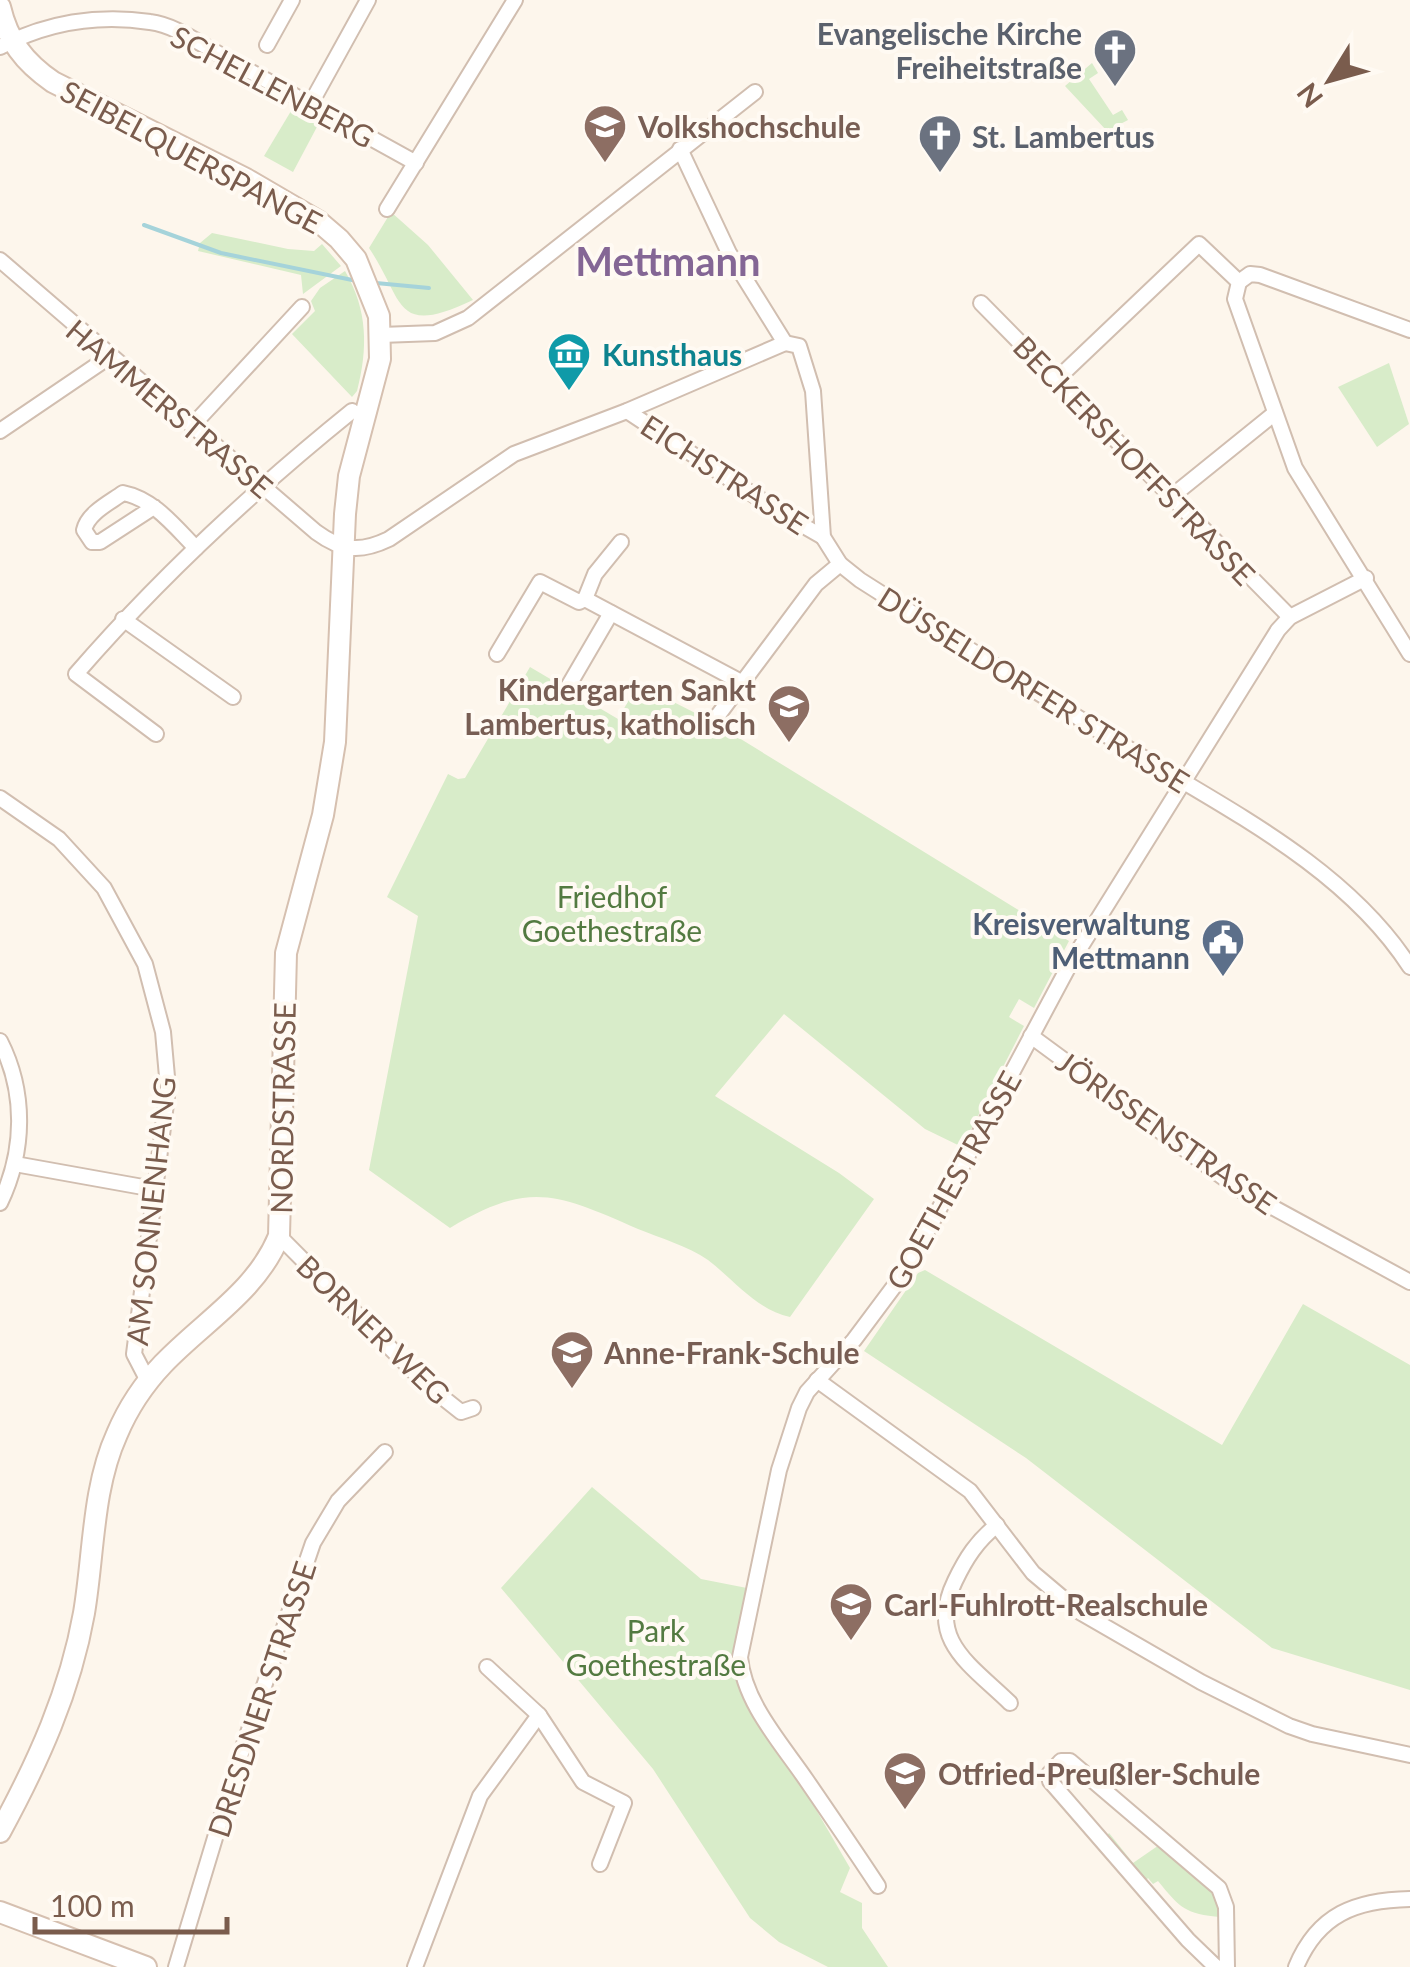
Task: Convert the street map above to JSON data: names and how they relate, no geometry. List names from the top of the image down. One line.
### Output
{"streets":{"main road":["SEIBELQUERSPANGE","NORDSTRASSE"],"street":["SCHELLENBERG","HAMMERSTRASSE","BECKERSHOFFSTRASSE","EICHSTRASSE","DÜSSELDORFER STRASSE","JÖRISSENSTRASSE","GOETHESTRASSE","AM SONNENHANG","BORNER WEG","DRESDNER STRASSE"]},"crossings":[["SCHELLENBERG","SEIBELQUERSPANGE"],["SEIBELQUERSPANGE","NORDSTRASSE"],["HAMMERSTRASSE","NORDSTRASSE"],["BECKERSHOFFSTRASSE","GOETHESTRASSE"],["EICHSTRASSE","DÜSSELDORFER STRASSE"],["DÜSSELDORFER STRASSE","GOETHESTRASSE"],["NORDSTRASSE","AM SONNENHANG"],["NORDSTRASSE","BORNER WEG"],["JÖRISSENSTRASSE","GOETHESTRASSE"]],"districts":["Mettmann"],"parks":["Friedhof Goethestraße","Park Goethestraße"],"places":{"church":["Evangelische Kirche Freiheitstraße","St. Lambertus"],"school or university":["Volkshochschule","Kindergarten Sankt Lambertus, katholisch","Anne-Frank-Schule","Carl-Fuhlrott-Realschule","Otfried-Preußler-Schule"],"museum":["Kunsthaus"],"public building":["Kreisverwaltung Mettmann"]},"scale_bar":"100 m","north":"bottom left"}
